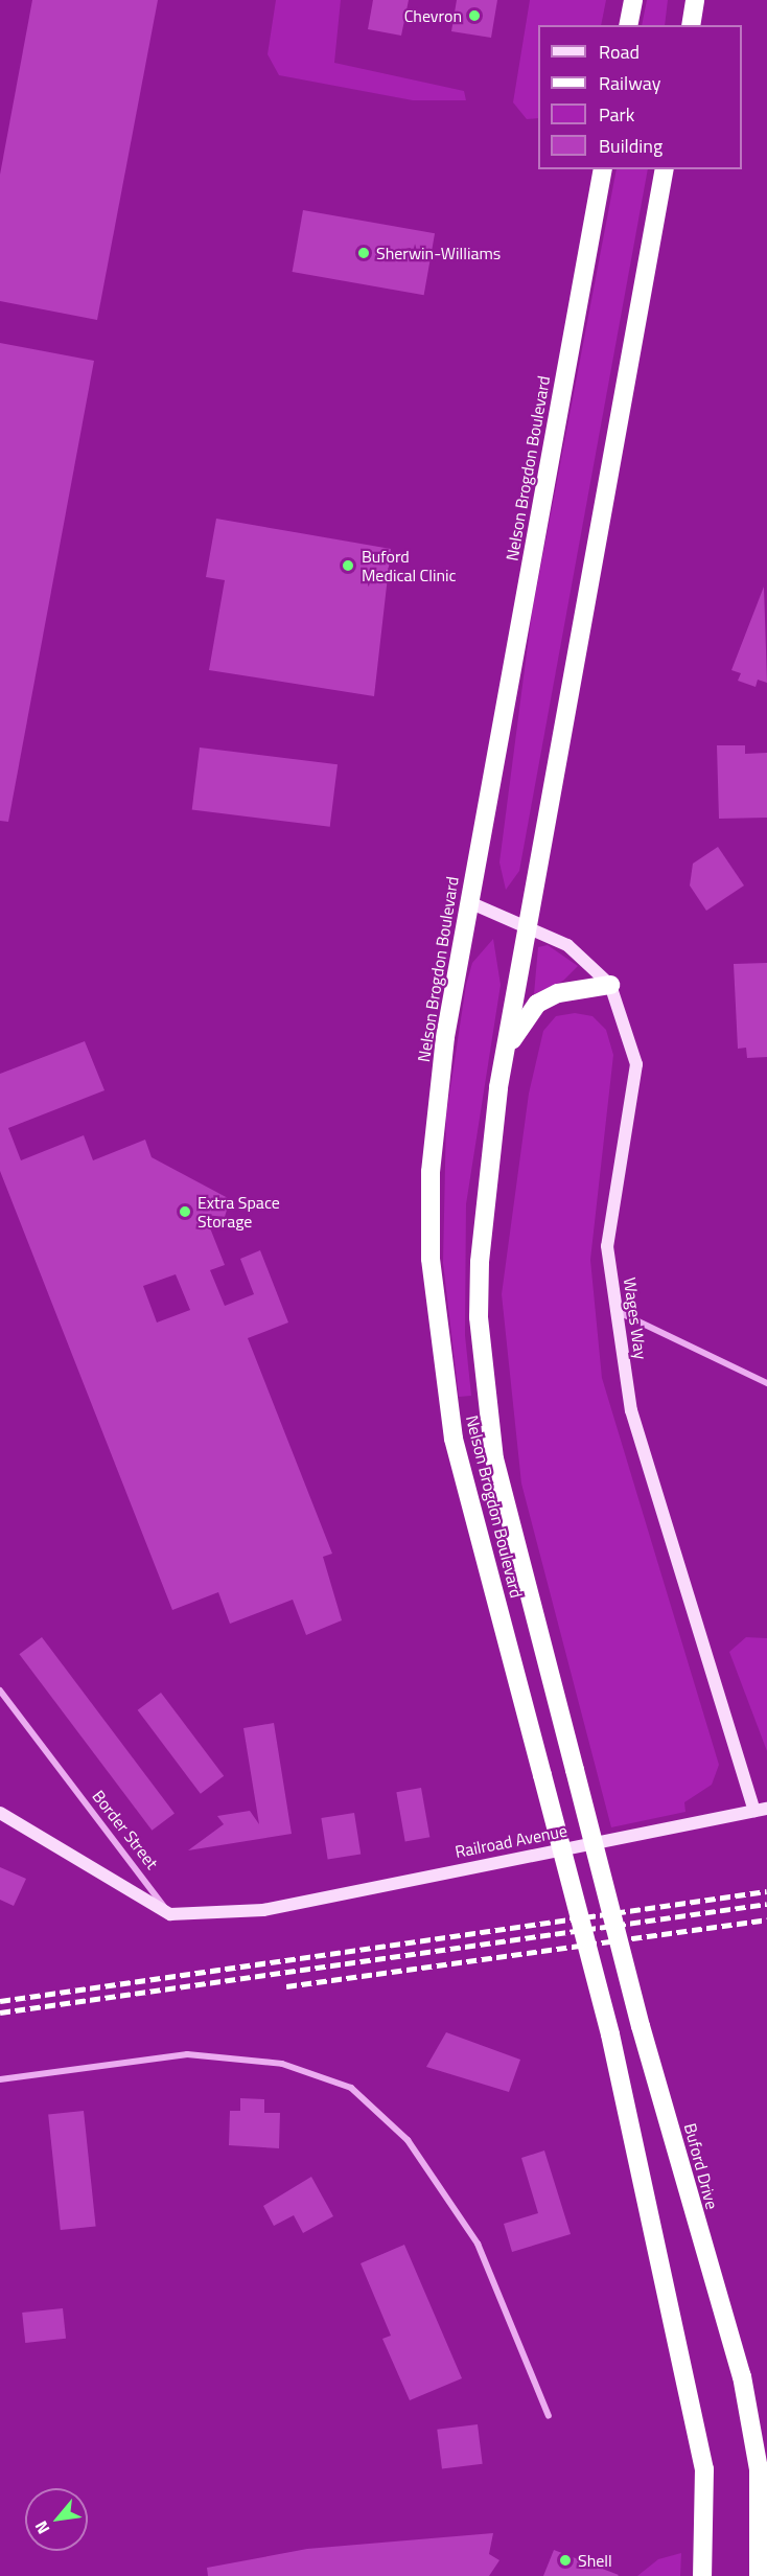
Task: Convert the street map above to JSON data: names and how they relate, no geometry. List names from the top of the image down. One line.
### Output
{"streets":{"highway":["Nelson Brogdon Boulevard","Buford Drive"],"street":["Wages Way","Border Street","Railroad Avenue"]},"crossings":[["Nelson Brogdon Boulevard","Wages Way"],["Nelson Brogdon Boulevard","Buford Drive"],["Wages Way","Railroad Avenue"],["Border Street","Railroad Avenue"]],"places":["Chevron","Sherwin-Williams","Buford Medical Clinic","Extra Space Storage","Shell"],"legend":["Road","Railway","Park","Building"],"north":"bottom left"}
